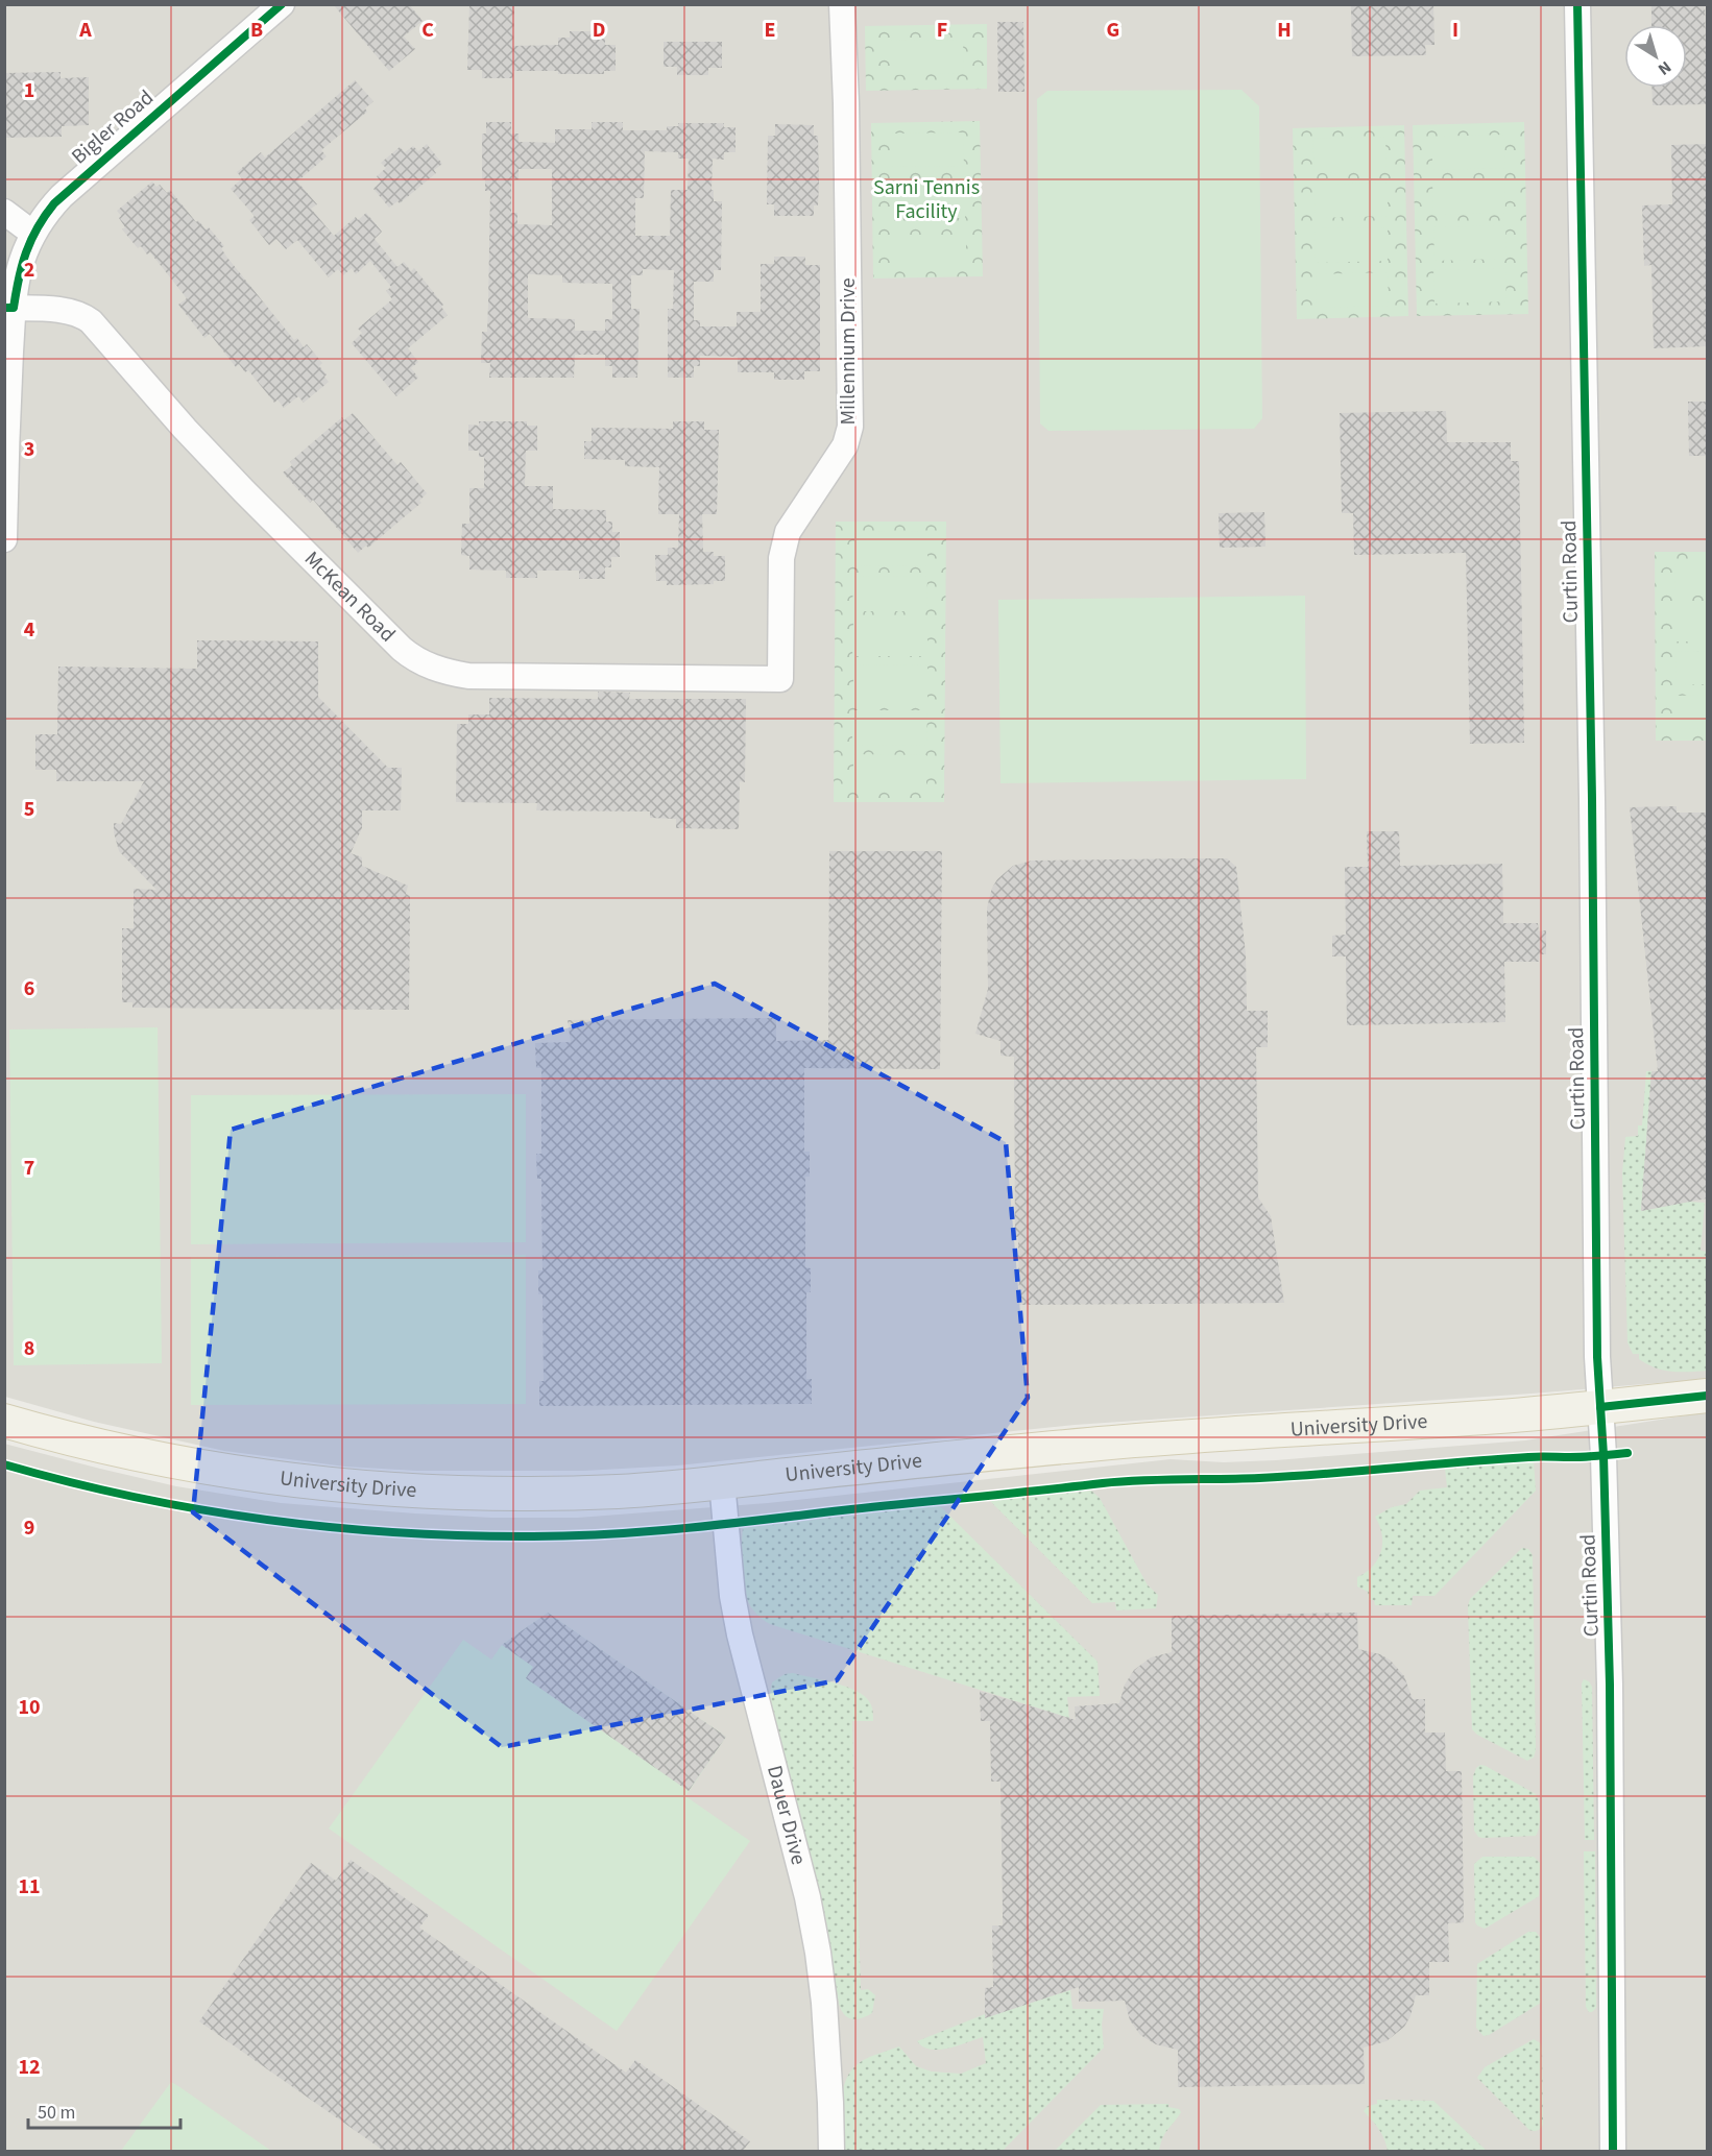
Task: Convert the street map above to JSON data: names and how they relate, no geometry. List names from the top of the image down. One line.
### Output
{"streets":{"main road":["University Drive"],"street":["Bigler Road","Millennium Drive","Curtin Road","McKean Road","Dauer Drive"]},"crossings":[["Bigler Road","McKean Road"],["Millennium Drive","McKean Road"],["Curtin Road","University Drive"],["University Drive","Dauer Drive"]],"parks":["Sarni Tennis Facility"],"scale_bar":"50 m","north":"bottom right","grid":{"columns":["A","B","C","D","E","F","G","H","I"],"rows":["1","2","3","4","5","6","7","8","9","10","11","12"]}}
